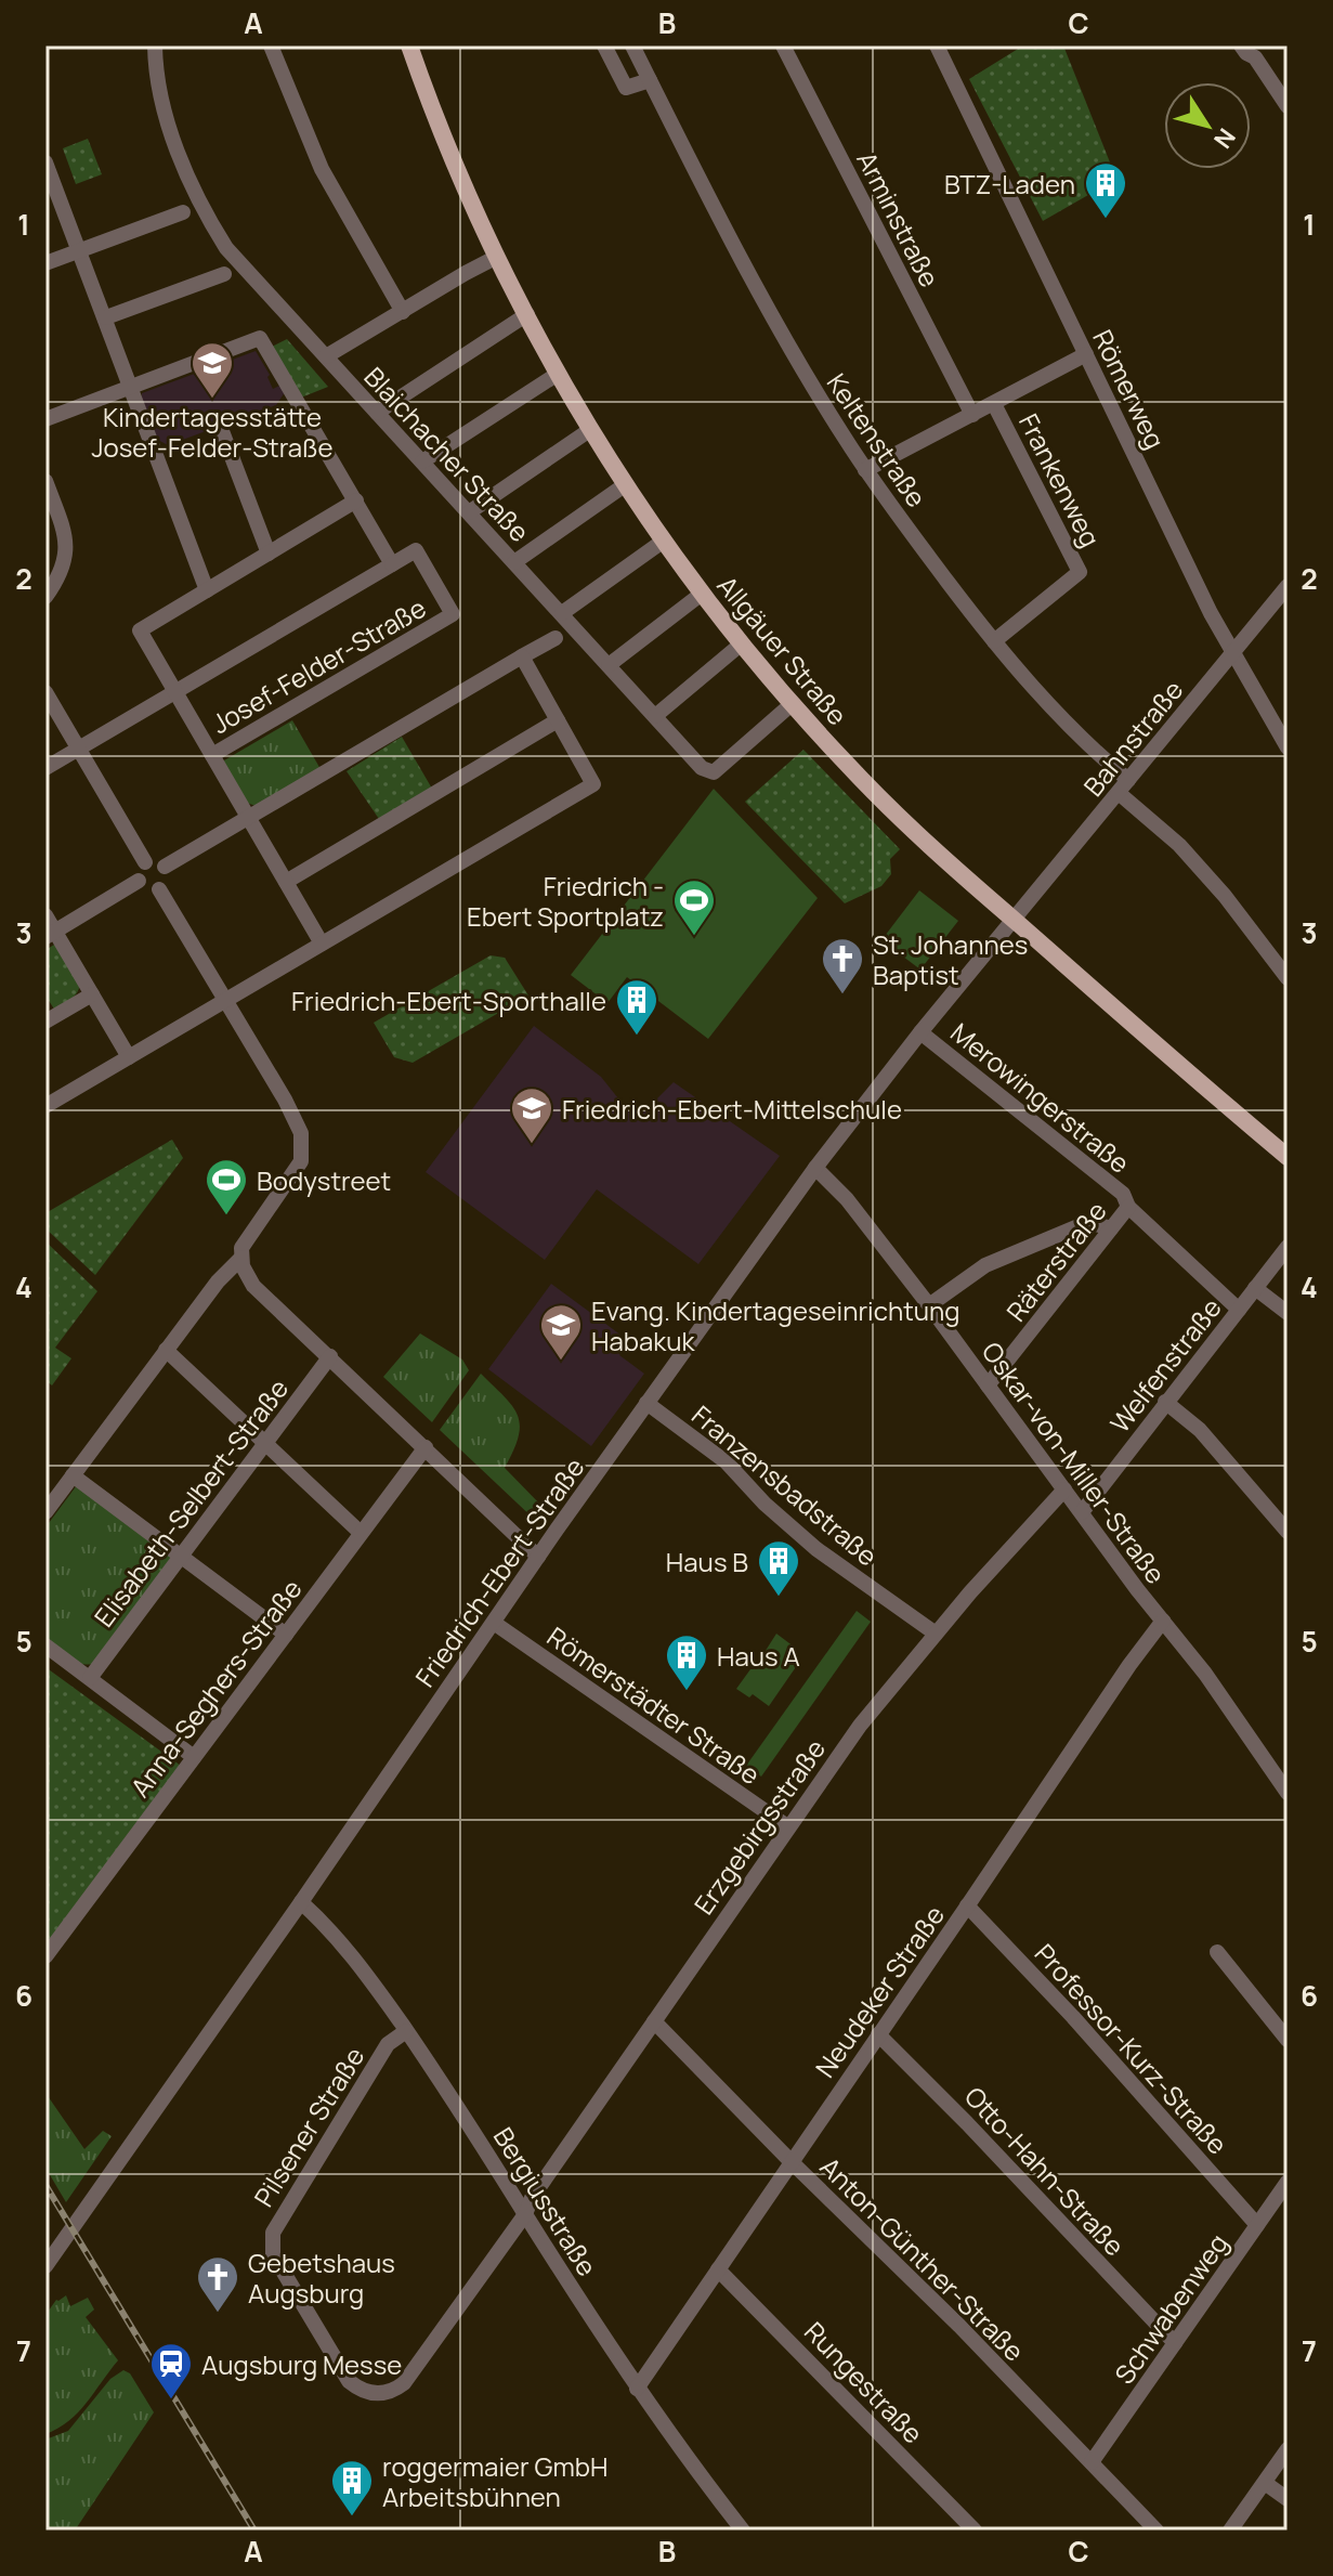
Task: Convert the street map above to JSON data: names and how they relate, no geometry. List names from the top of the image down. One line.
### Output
{"streets":{"main road":["Allgäuer Straße"],"street":["Arminstraße","Römerweg","Keltenstraße","Blaichacher Straße","Frankenweg","Josef-Felder-Straße","Bahnstraße","Merowingerstraße","Räterstraße","Welfenstraße","Oskar-von-Miller-Straße","Franzensbadstraße","Elisabeth-Selbert-Straße","Friedrich-Ebert-Straße","Anna-Seghers-Straße","Römerstädter Straße","Erzgebirgsstraße","Neudeker Straße","Professor-Kurz-Straße","Pilsener Straße","Otto-Hahn-Straße","Bergiusstraße","Anton-Günther-Straße","Schwabenweg","Rungestraße"]},"crossings":[["Römerweg","Bahnstraße"],["Keltenstraße","Frankenweg"],["Keltenstraße","Bahnstraße"],["Blaichacher Straße","Allgäuer Straße"],["Allgäuer Straße","Bahnstraße"],["Allgäuer Straße","Friedrich-Ebert-Straße"],["Bahnstraße","Friedrich-Ebert-Straße"],["Merowingerstraße","Räterstraße"],["Merowingerstraße","Welfenstraße"],["Merowingerstraße","Friedrich-Ebert-Straße"],["Räterstraße","Oskar-von-Miller-Straße"],["Welfenstraße","Oskar-von-Miller-Straße"],["Oskar-von-Miller-Straße","Friedrich-Ebert-Straße"],["Oskar-von-Miller-Straße","Erzgebirgsstraße"],["Oskar-von-Miller-Straße","Neudeker Straße"],["Franzensbadstraße","Friedrich-Ebert-Straße"],["Franzensbadstraße","Erzgebirgsstraße"],["Friedrich-Ebert-Straße","Römerstädter Straße"],["Friedrich-Ebert-Straße","Bergiusstraße"],["Römerstädter Straße","Erzgebirgsstraße"],["Erzgebirgsstraße","Pilsener Straße"],["Erzgebirgsstraße","Bergiusstraße"],["Erzgebirgsstraße","Anton-Günther-Straße"],["Neudeker Straße","Professor-Kurz-Straße"],["Neudeker Straße","Otto-Hahn-Straße"],["Neudeker Straße","Bergiusstraße"],["Neudeker Straße","Anton-Günther-Straße"],["Neudeker Straße","Rungestraße"],["Professor-Kurz-Straße","Schwabenweg"],["Pilsener Straße","Bergiusstraße"],["Otto-Hahn-Straße","Schwabenweg"],["Anton-Günther-Straße","Schwabenweg"]],"places":{"building":["BTZ-Laden","Friedrich-Ebert-Sporthalle","Haus B","Haus A","roggermaier GmbH Arbeitsbühnen"],"school or university":["Kindertagesstätte Josef-Felder-Straße","Friedrich-Ebert-Mittelschule","Evang. Kindertageseinrichtung Habakuk"],"sports":["Friedrich - Ebert Sportplatz","Bodystreet"],"church":["St. Johannes Baptist","Gebetshaus Augsburg"],"station":["Augsburg Messe"]},"north":"bottom right","grid":{"columns":["A","B","C"],"rows":["1","2","3","4","5","6","7"]}}
